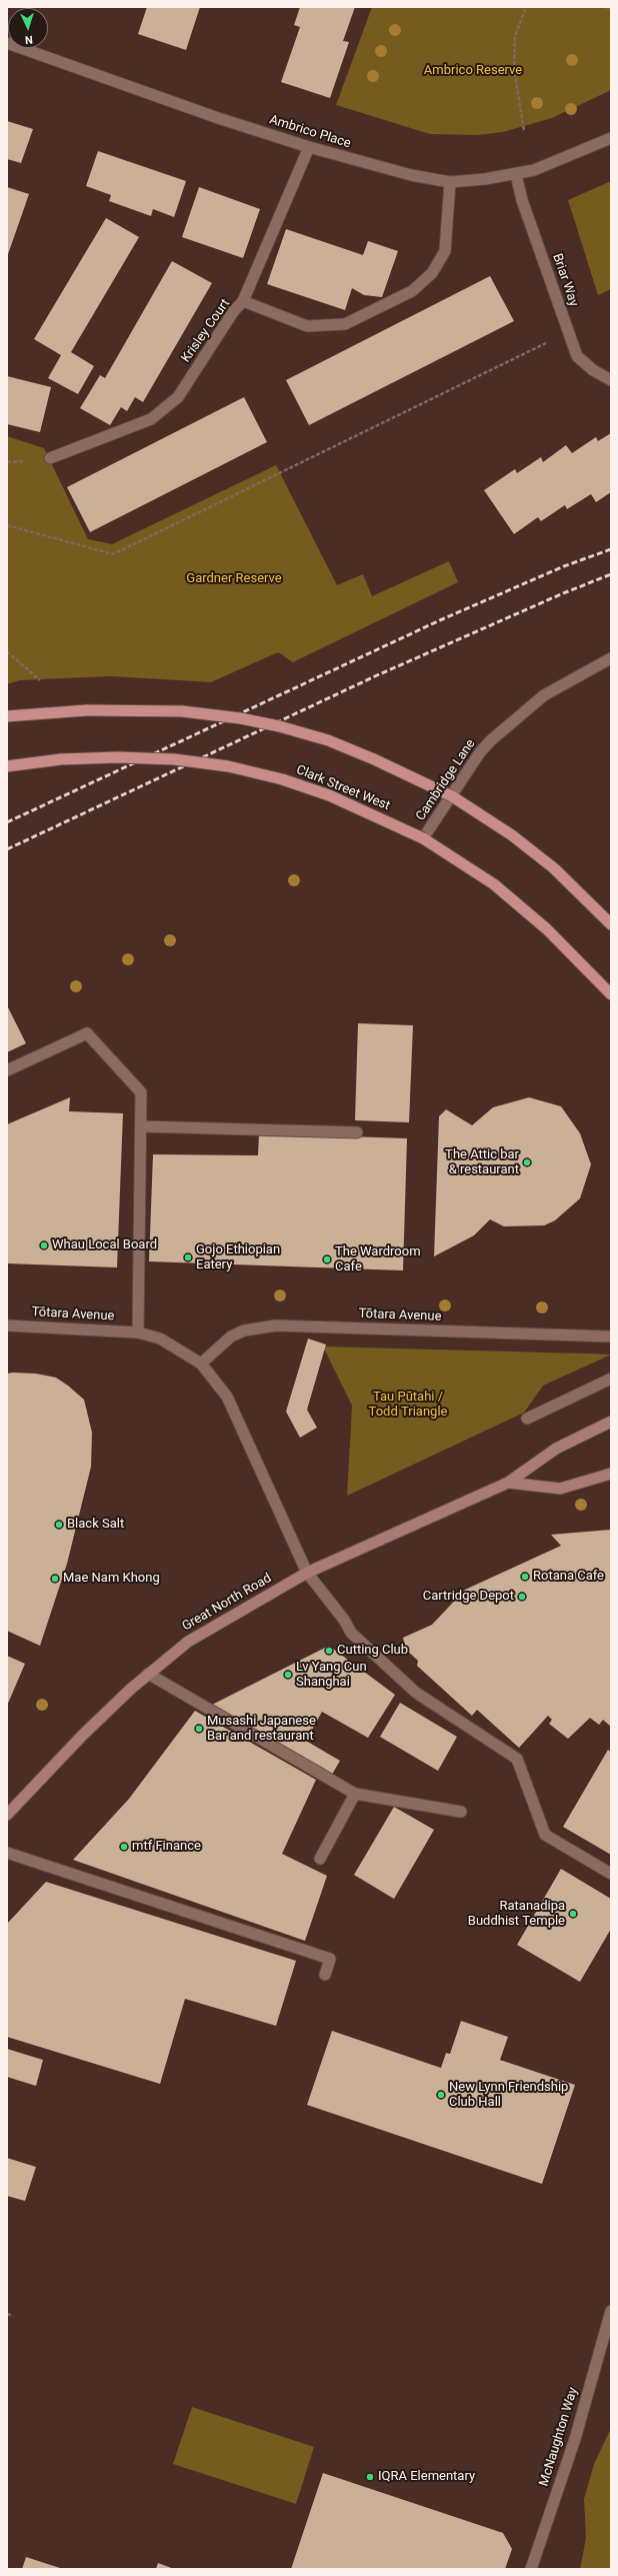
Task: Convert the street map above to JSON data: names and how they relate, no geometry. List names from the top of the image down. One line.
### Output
{"streets":{"main road":["Clark Street West","Great North Road"],"street":["Ambrico Place","Briar Way","Krisley Court","Cambridge Lane","Tōtara Avenue","McNaughton Way"]},"crossings":[["Ambrico Place","Briar Way"],["Ambrico Place","Krisley Court"],["Cambridge Lane","Clark Street West"],["Tōtara Avenue","Great North Road"]],"parks":["Ambrico Reserve","Gardner Reserve","Tau Pūtahi / Todd Triangle"],"places":["The Attic bar & restaurant","Whau Local Board","Gojo Ethiopian Eatery","The Wardroom Cafe","Black Salt","Rotana Cafe","Mae Nam Khong","Cartridge Depot","Cutting Club","Lv Yang Cun Shanghai","Musashi Japanese Bar and restaurant","mtf Finance","Ratanadipa Buddhist Temple","New Lynn Friendship Club Hall","IQRA Elementary"],"north":"bottom"}
